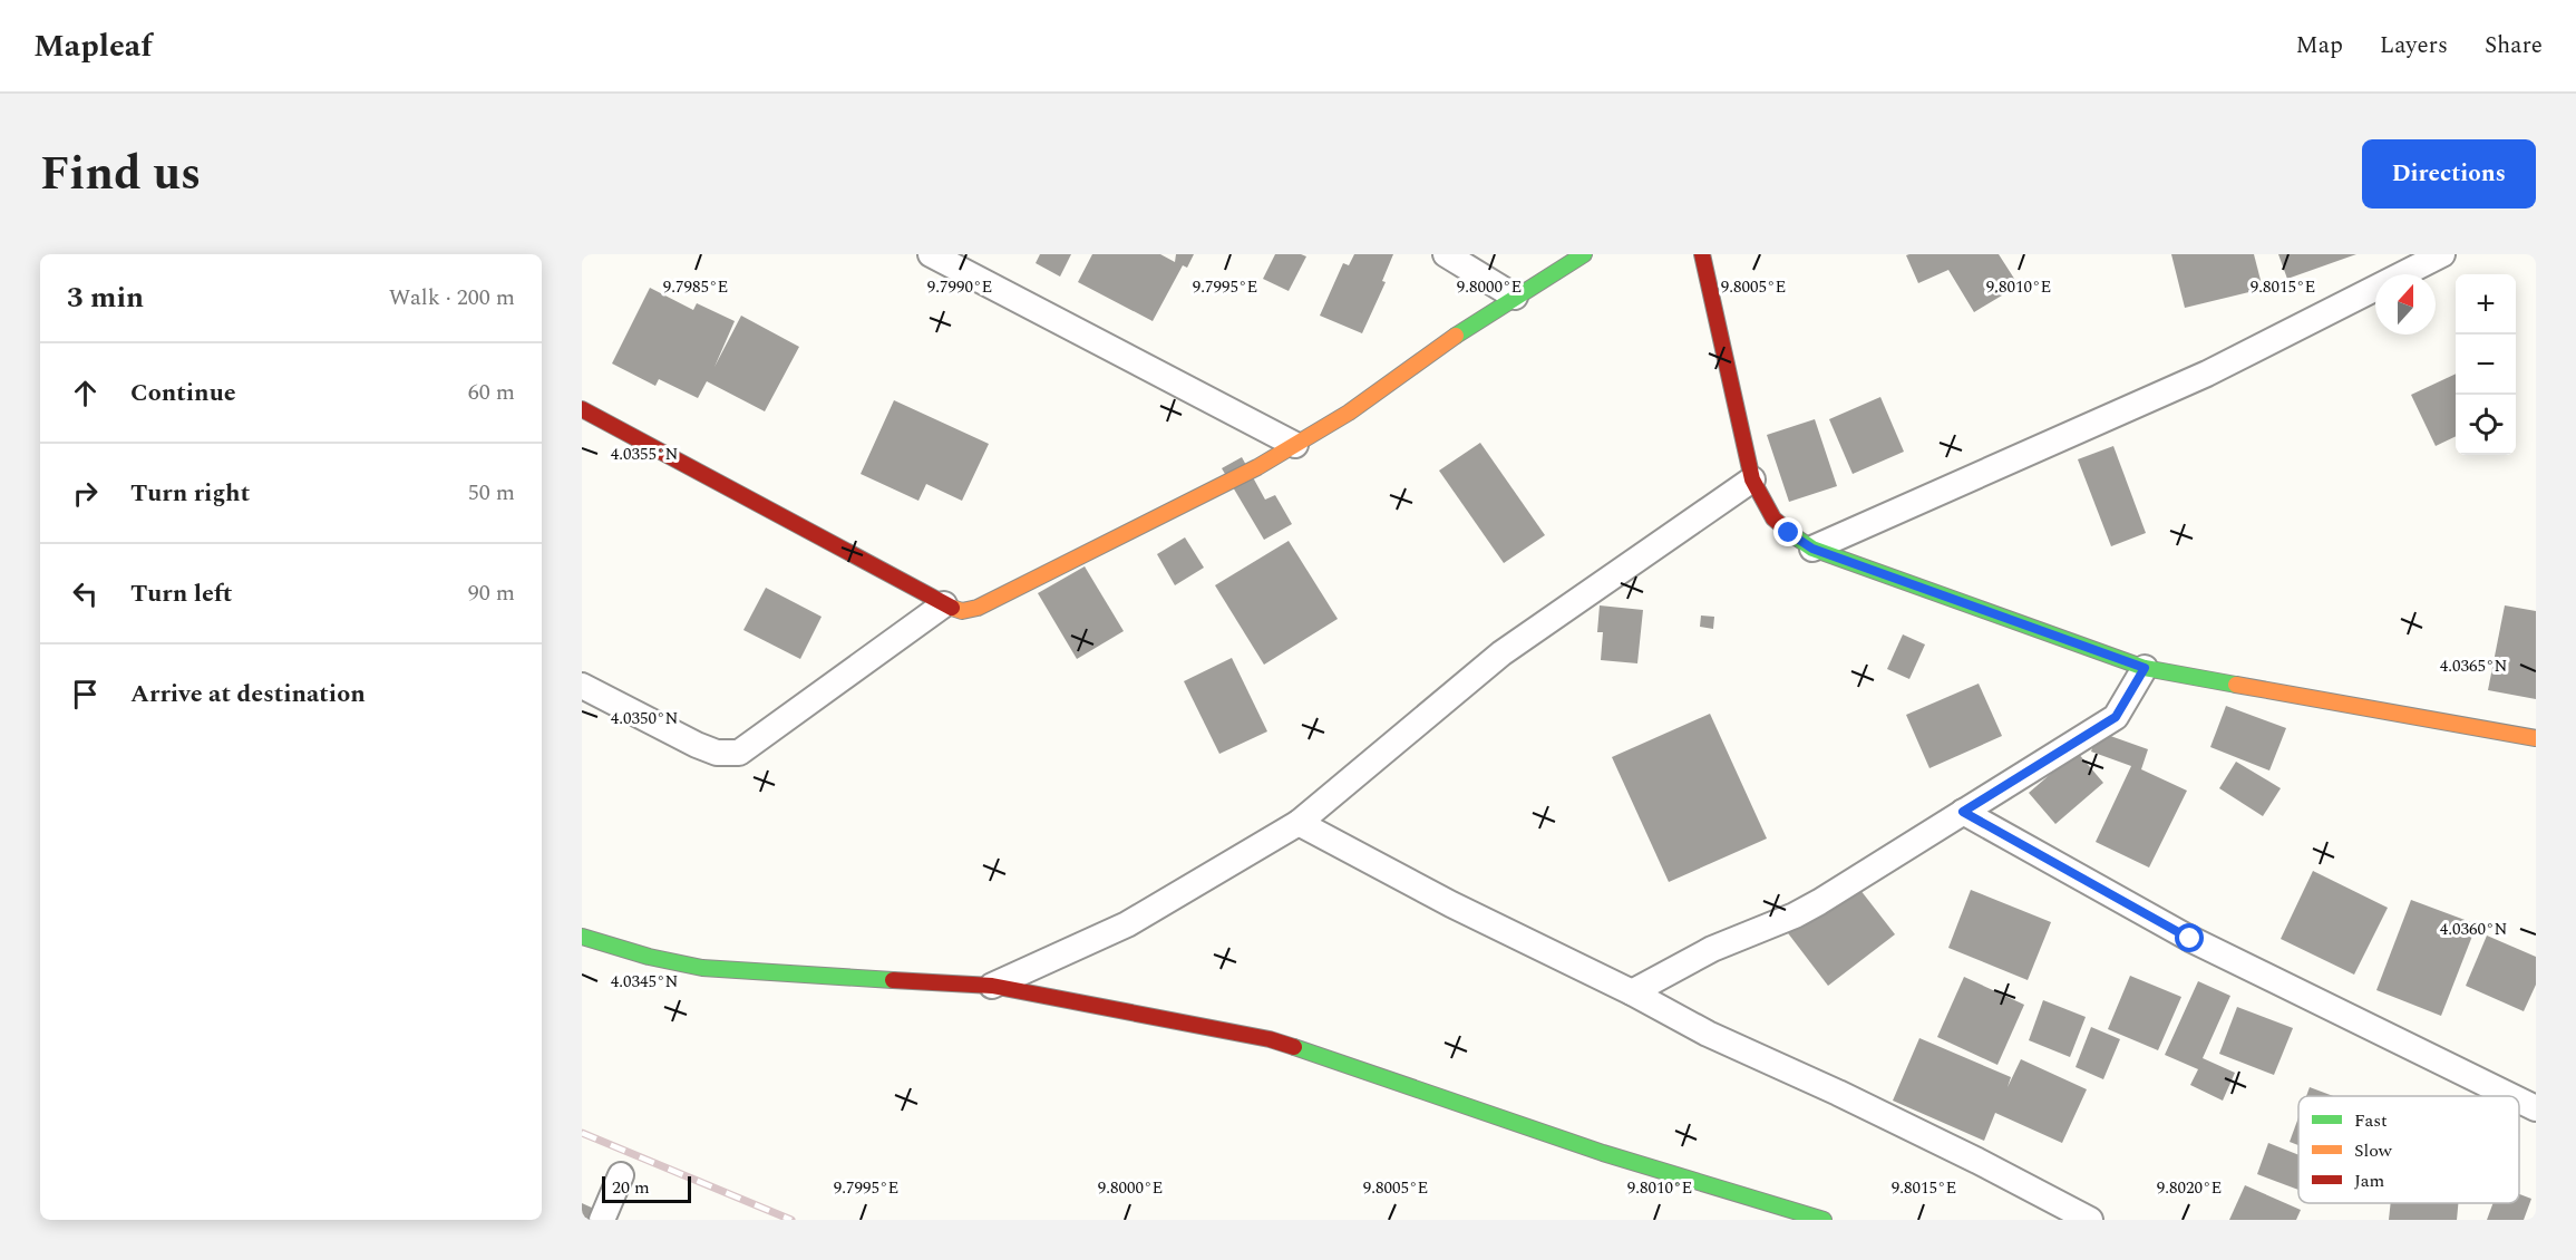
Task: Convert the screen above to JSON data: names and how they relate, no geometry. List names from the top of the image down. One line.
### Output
{"legend":["Fast","Slow","Jam"],"scale_bar":"20 m","north":"top","page":{"header":"Mapleaf","nav":["Map","Layers","Share"],"title":"Find us","buttons":"Directions","heading":["3 min","Walk · 200 m"],"map_buttons":["+","−"],"list":[["Continue","60 m"],["Turn right","50 m"],["Turn left","90 m"],"Arrive at destination"],"scale":"20 m"},"coordinates":["9.7985°E","9.7990°E","9.7995°E","9.8000°E","9.8005°E","9.8010°E","9.8015°E","4.0355°N","4.0365°N","4.0350°N","4.0360°N","4.0345°N","9.8020°E"]}
